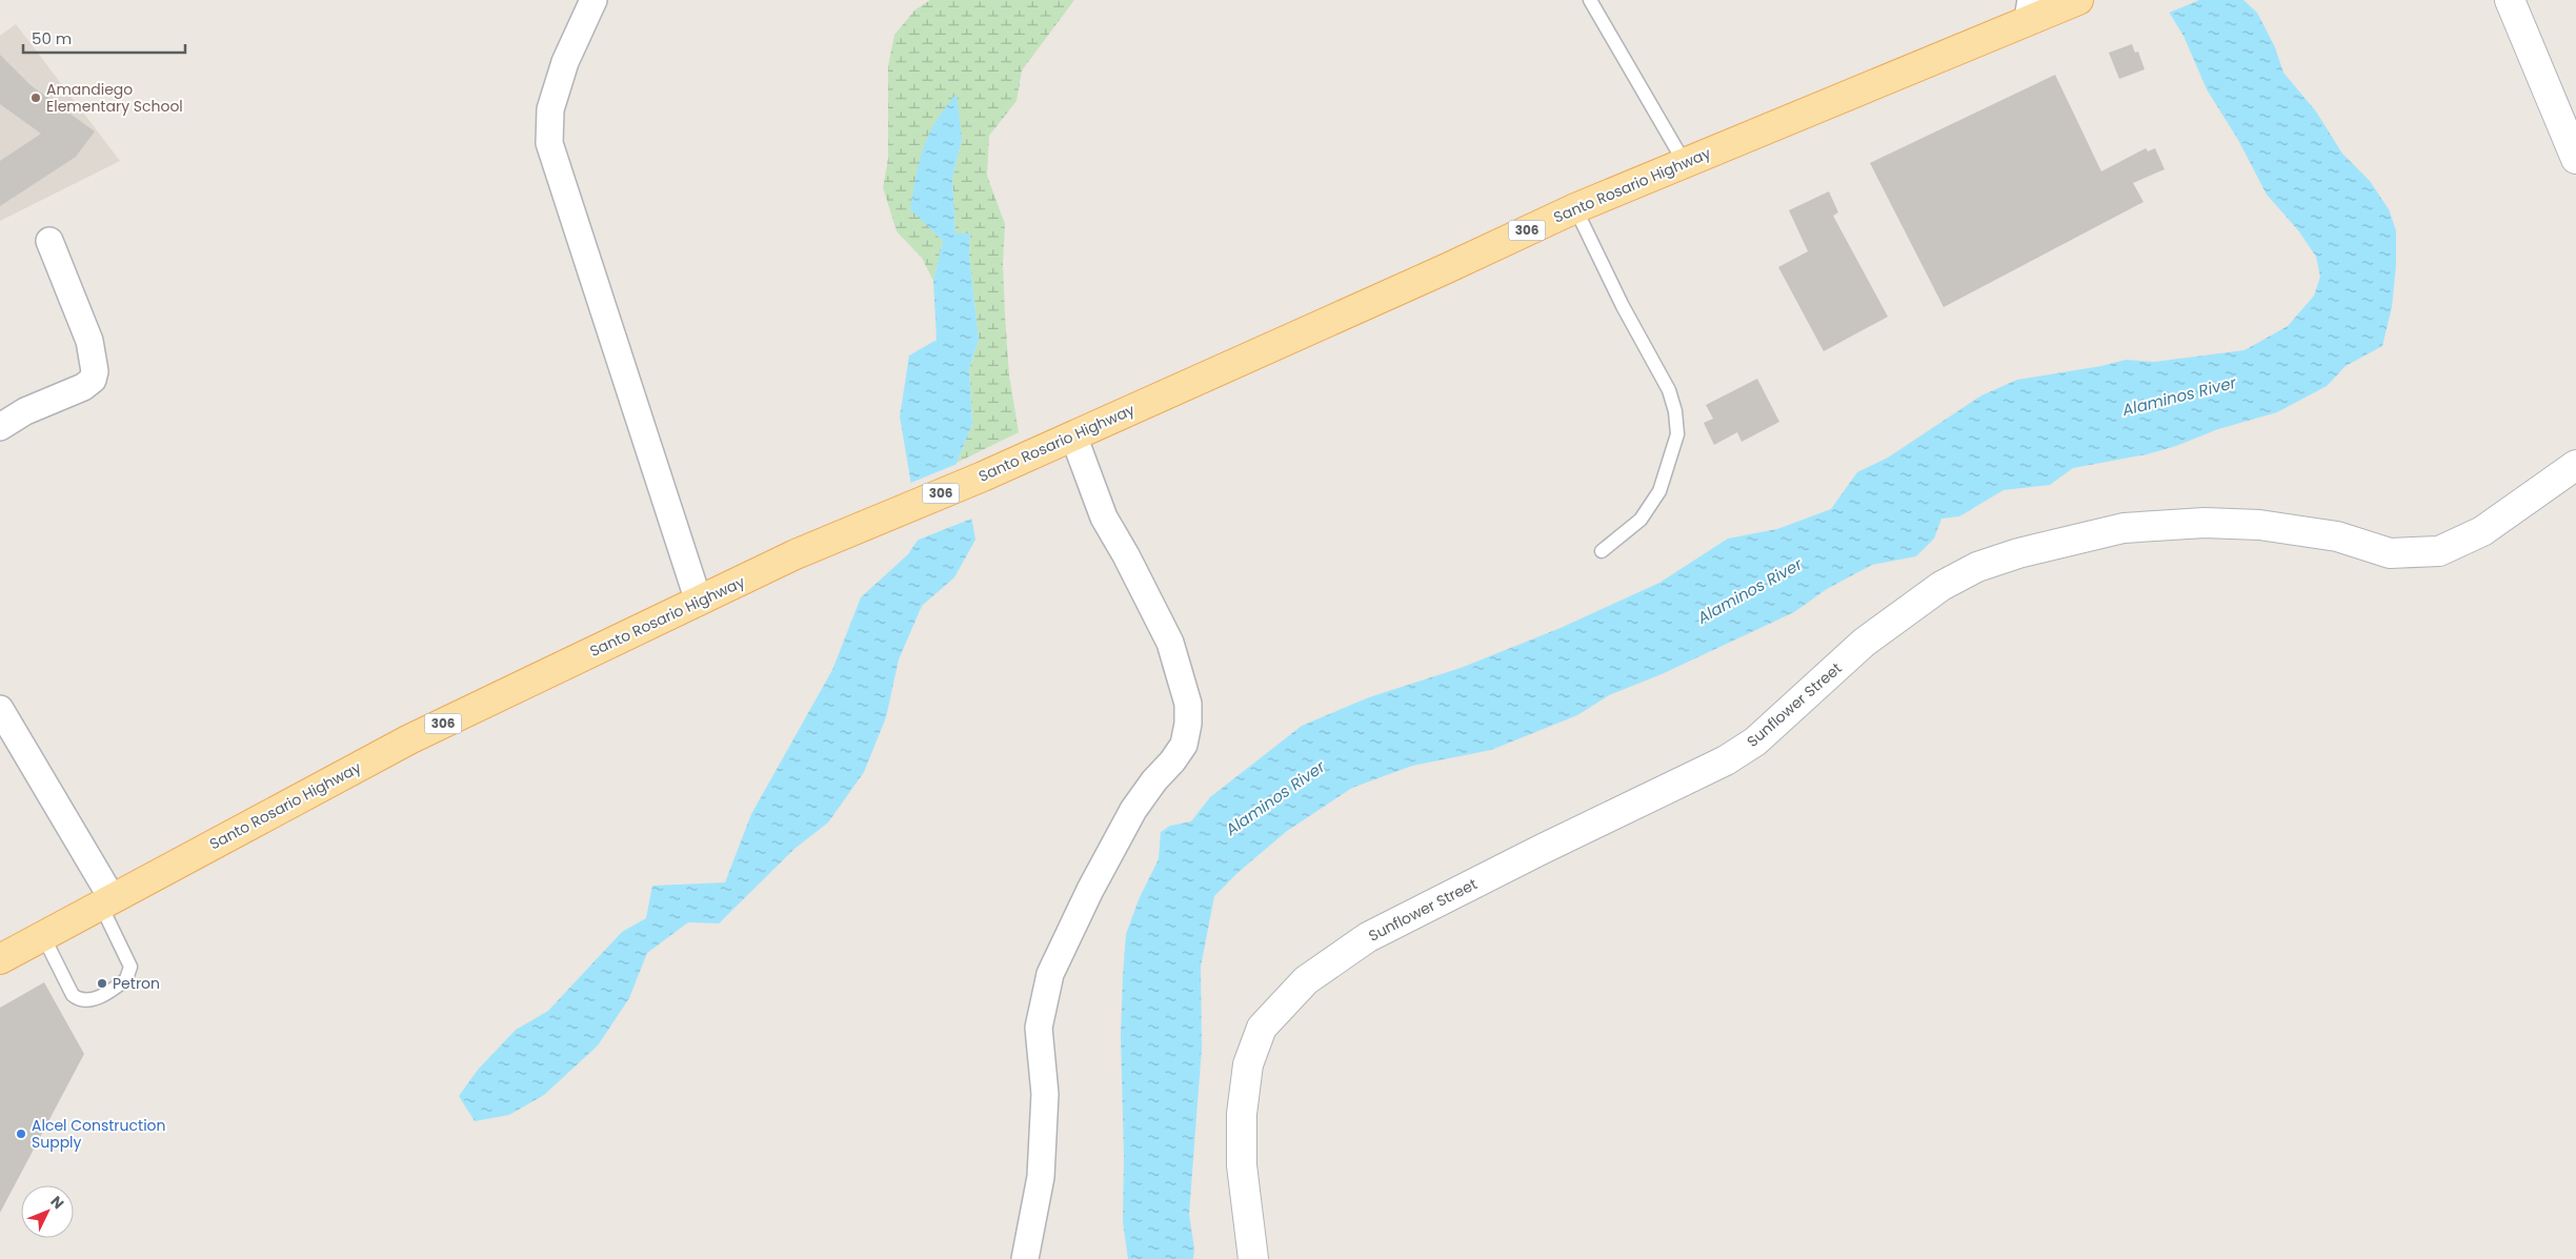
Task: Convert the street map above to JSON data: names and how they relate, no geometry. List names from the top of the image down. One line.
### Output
{"streets":{"main road":["Santo Rosario Highway","306"],"street":["Sunflower Street"]},"water":["Alaminos River"],"places":["Amandiego Elementary School","Petron","Alcel Construction Supply"],"scale_bar":"50 m","north":"top right"}
